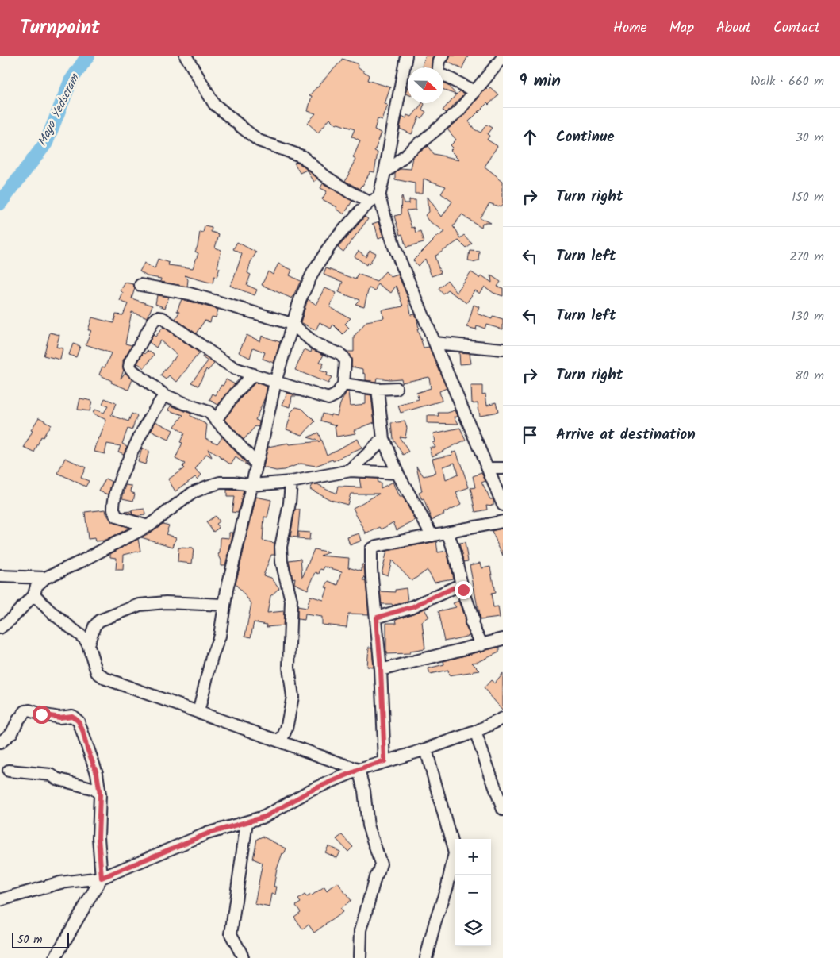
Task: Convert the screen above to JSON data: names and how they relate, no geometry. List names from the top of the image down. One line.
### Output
{"water":["Mayo Yedseram"],"scale_bar":"50 m","north":"right","page":{"header":"Turnpoint","nav":["Home","Map","About","Contact"],"heading":["9 min","Walk · 660 m"],"list":[["Continue","30 m"],["Turn right","150 m"],["Turn left","270 m"],["Turn left","130 m"],["Turn right","80 m"],"Arrive at destination"],"map_buttons":["+","−"],"scale":"50 m"}}
